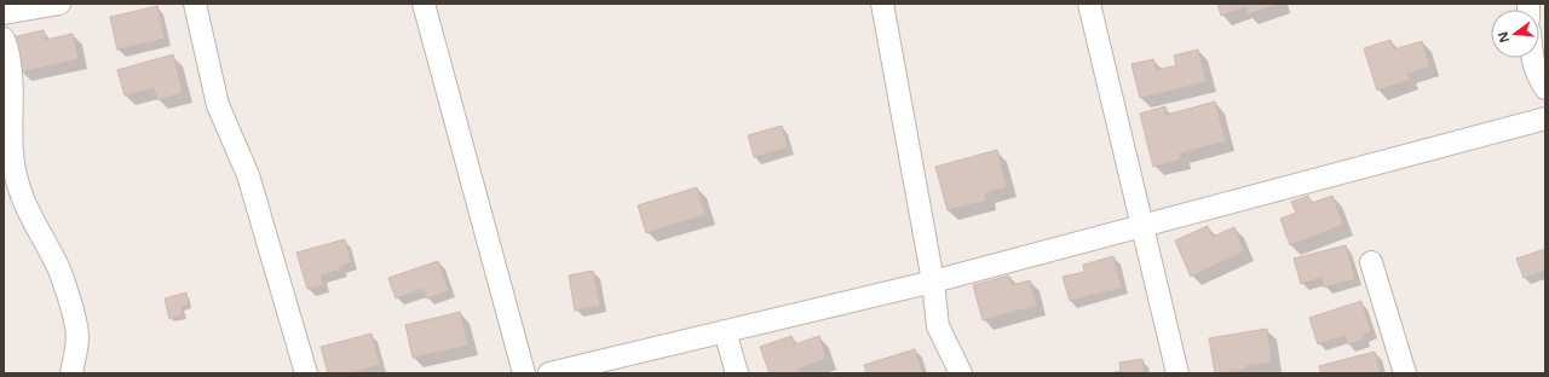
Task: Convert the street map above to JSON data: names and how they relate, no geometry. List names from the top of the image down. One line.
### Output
{"north":"left"}
